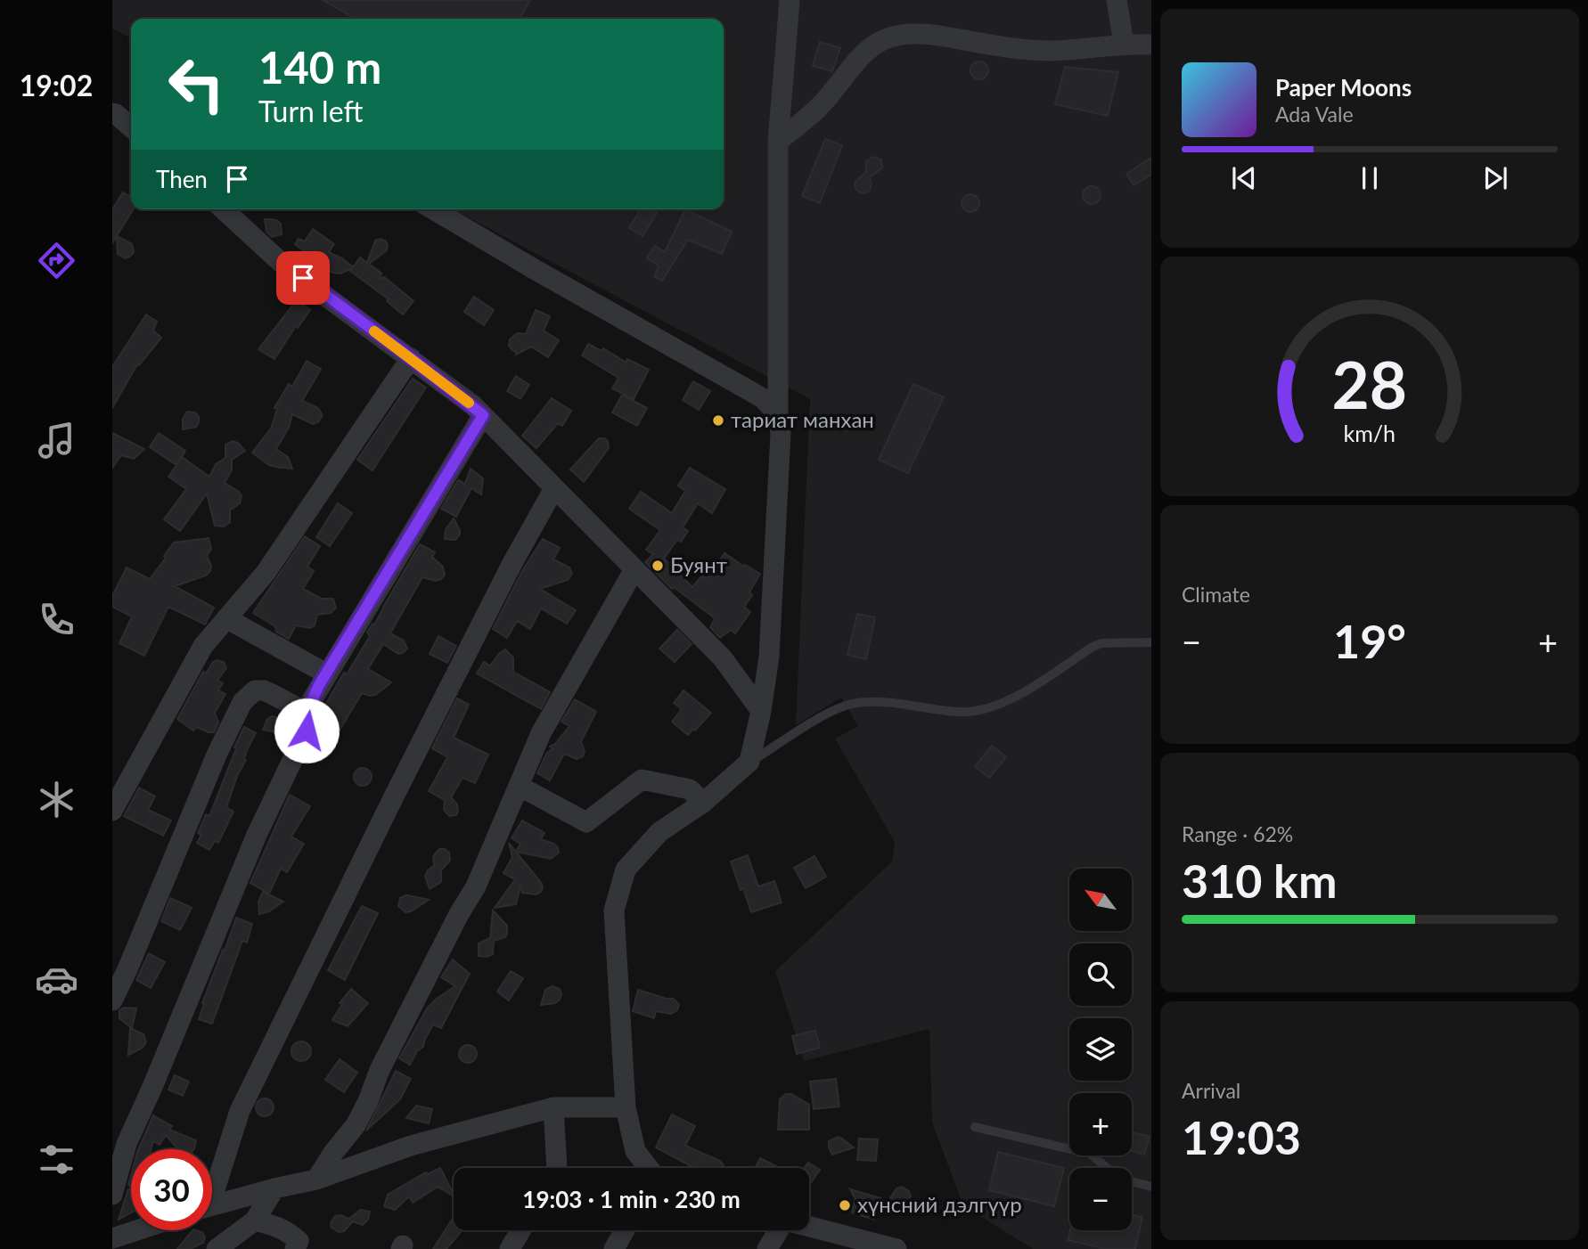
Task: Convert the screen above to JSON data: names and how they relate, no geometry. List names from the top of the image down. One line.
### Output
{"places":["тариат манхан","Буянт","хүнсний дэлгүүр"],"north":"top left","page":{"tabs":"19:02","turn":["140 m","Turn left"],"song":["Paper Moons","Ada Vale"],"then":"Then","tile":["Climate",["Range · 62%","310 km"],["Arrival","19:03"]],"heat":["−","19°","+"],"map_buttons":["+","−"],"limit":"30","trip":"19:03 · 1 min · 230 m","gauge":["28","km/h"]}}
